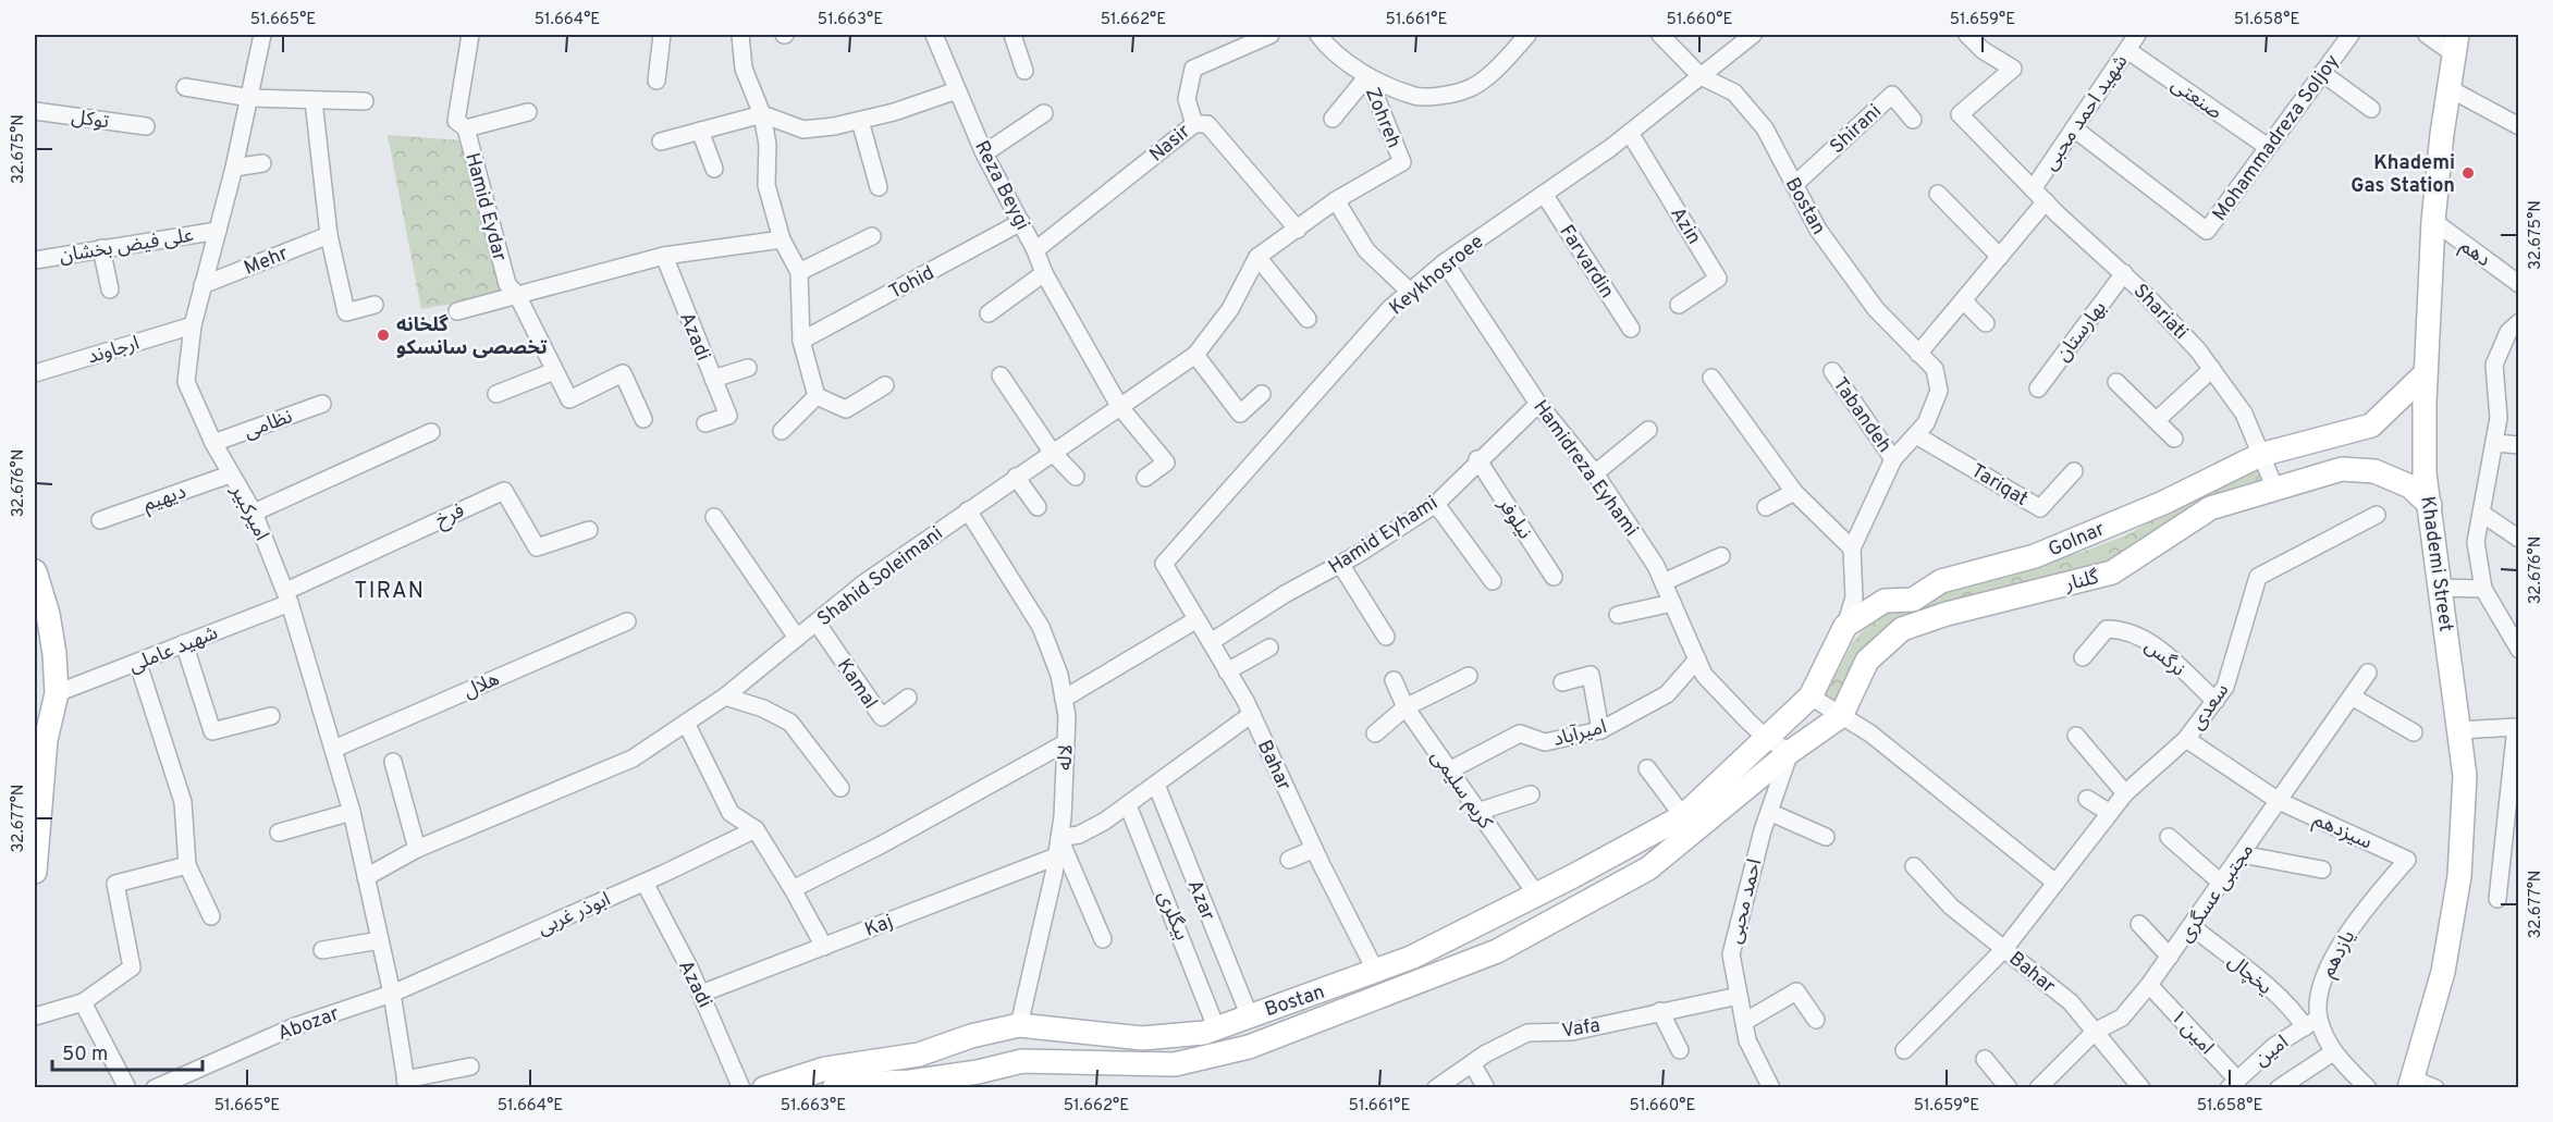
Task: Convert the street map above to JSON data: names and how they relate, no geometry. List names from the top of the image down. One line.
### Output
{"streets":{"street":["صنعتی","شهید احمد محبی","Zohreh","توکل","Shirani","Mohammadreza Soljoy","Nasir","Reza Beygi","Bostan","Hamid Eydar","Azin","علی فیض بخشان","دهم","Mehr","Farvardin","Keykhosroee","Tohid","Shariati","بهارستان","Azadi","ارجاوند","Tabandeh","نظامی","Hamidreza Eyhami","Tariqat","دیهیم","امیرکبیر","فرخ","نیلوفر","Hamid Eyhami","Golnar","Khademi Street","Shahid Soleimani","گلنار","شهید عاملی","نرگس","Kamal","هلال","سعدی","امیرآباد","لاله","Bahar","کریم سلیمی","سیزدهم","مجتبی عسگری","Azar","احمد محبی","ابوذر غربی","بیگلری","Kaj","یازدهم","یخچال","Abozar","Vafa","امین ۱","امین"]},"crossings":[["صنعتی","شهید احمد محبی"],["صنعتی","Mohammadreza Soljoy"],["شهید احمد محبی","Mohammadreza Soljoy"],["شهید احمد محبی","Shariati"],["Zohreh","Shahid Soleimani"],["Shirani","Bostan"],["Nasir","Reza Beygi"],["Reza Beygi","Tohid"],["Reza Beygi","Shahid Soleimani"],["Bostan","Keykhosroee"],["Bostan","Hamidreza Eyhami"],["Bostan","Tariqat"],["Bostan","گلنار"],["Bostan","لاله"],["Bostan","Bahar"],["Bostan","کریم سلیمی"],["Bostan","Azar"],["Bostan","احمد محبی"],["Bostan","بیگلری"],["Azin","Keykhosroee"],["علی فیض بخشان","امیرکبیر"],["دهم","Khademi Street"],["Mehr","امیرکبیر"],["Farvardin","Keykhosroee"],["Keykhosroee","Hamidreza Eyhami"],["Keykhosroee","Bahar"],["Shariati","بهارستان"],["Shariati","Golnar"],["Shariati","گلنار"],["Azadi","ابوذر غربی"],["Azadi","Kaj"],["ارجاوند","امیرکبیر"],["نظامی","امیرکبیر"],["Hamidreza Eyhami","Hamid Eyhami"],["Hamidreza Eyhami","گلنار"],["Hamidreza Eyhami","امیرآباد"],["Hamidreza Eyhami","احمد محبی"],["دیهیم","امیرکبیر"],["امیرکبیر","فرخ"],["امیرکبیر","Shahid Soleimani"],["امیرکبیر","شهید عاملی"],["امیرکبیر","هلال"],["امیرکبیر","ابوذر غربی"],["امیرکبیر","Abozar"],["فرخ","شهید عاملی"],["نیلوفر","Hamid Eyhami"],["Hamid Eyhami","Bahar"],["Golnar","Khademi Street"],["Khademi Street","گلنار"],["Shahid Soleimani","Kamal"],["Shahid Soleimani","لاله"],["گلنار","احمد محبی"],["نرگس","سعدی"],["سعدی","Bahar"],["سعدی","سیزدهم"],["امیرآباد","کریم سلیمی"],["لاله","Kaj"],["Bahar","مجتبی عسگری"],["سیزدهم","مجتبی عسگری"],["سیزدهم","یازدهم"],["مجتبی عسگری","یخچال"],["مجتبی عسگری","امین ۱"],["احمد محبی","Vafa"],["ابوذر غربی","Abozar"],["یازدهم","یخچال"],["یازدهم","امین"],["یخچال","امین"],["امین ۱","امین"]],"districts":["TIRAN"],"places":["Khademi Gas Station","گلخانه تخصصی سانسکو"],"scale_bar":"50 m","coordinates":["51.665°E","51.664°E","51.663°E","51.662°E","51.661°E","51.660°E","51.659°E","51.658°E","32.675°N","32.676°N","32.677°N"]}
